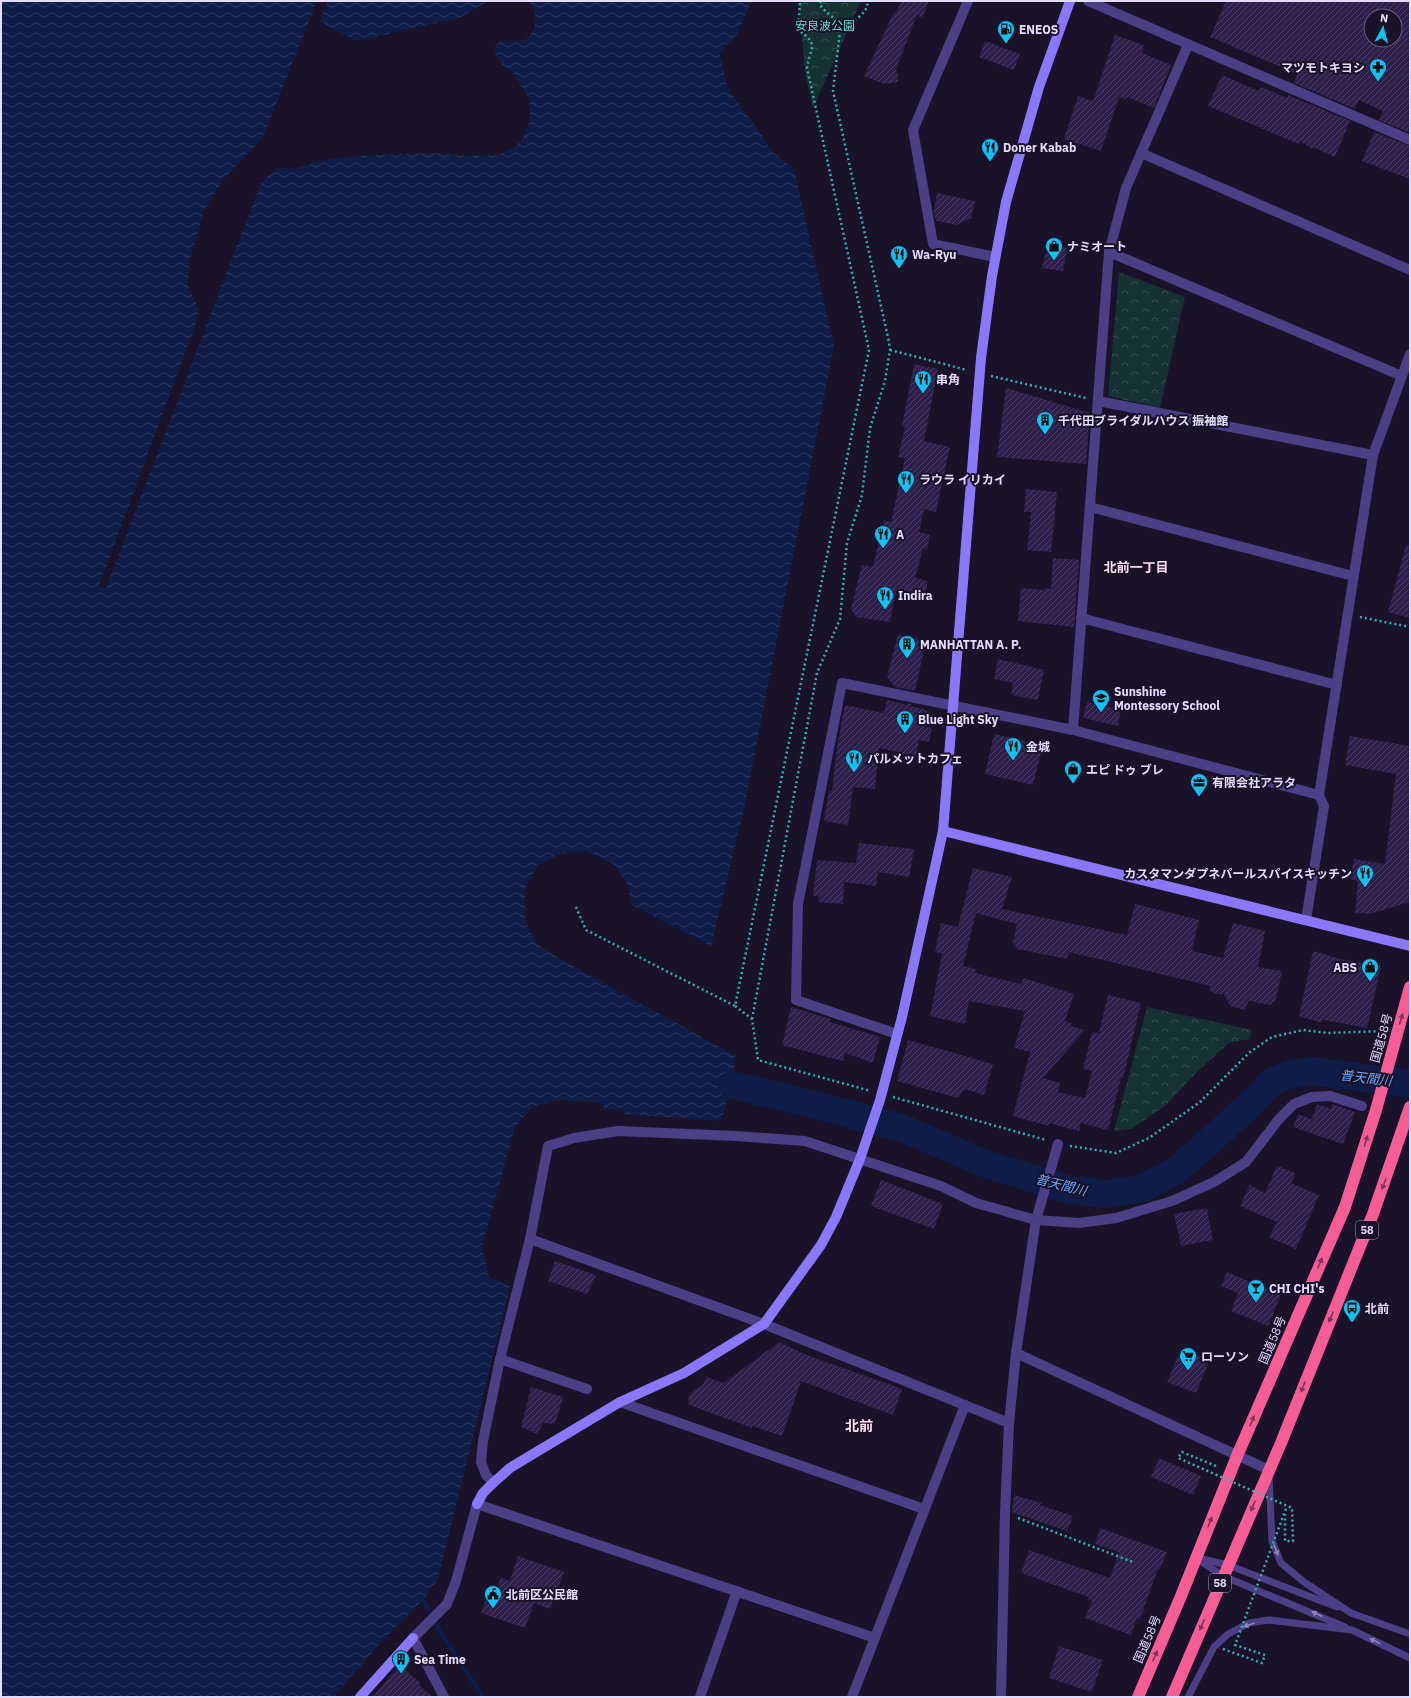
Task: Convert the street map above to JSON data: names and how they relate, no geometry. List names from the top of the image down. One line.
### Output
{"streets":{"highway":["国道58号","58"]},"districts":["北前一丁目","北前"],"water":["普天間川"],"parks":["安良波公園"],"places":{"fuel station":["ENEOS"],"pharmacy":["マツモトキヨシ"],"restaurant":["Doner Kabab","Wa-Ryu","串角","ラウラ イリカイ","A","Indira","金城","パルメットカフェ","カスタマンダプネパールスパイスキッチン"],"shop":["ナミオート","エピ ドゥ ブレ","ABS"],"building":["千代田ブライダルハウス 振袖館","MANHATTAN A. P.","Blue Light Sky","Sea Time"],"school or university":["Sunshine Montessory School"],"office":["有限会社アラタ"],"bar":["CHI CHI's"],"bus stop":["北前"],"supermarket":["ローソン"],"public building":["北前区公民館"]},"north":"top"}
